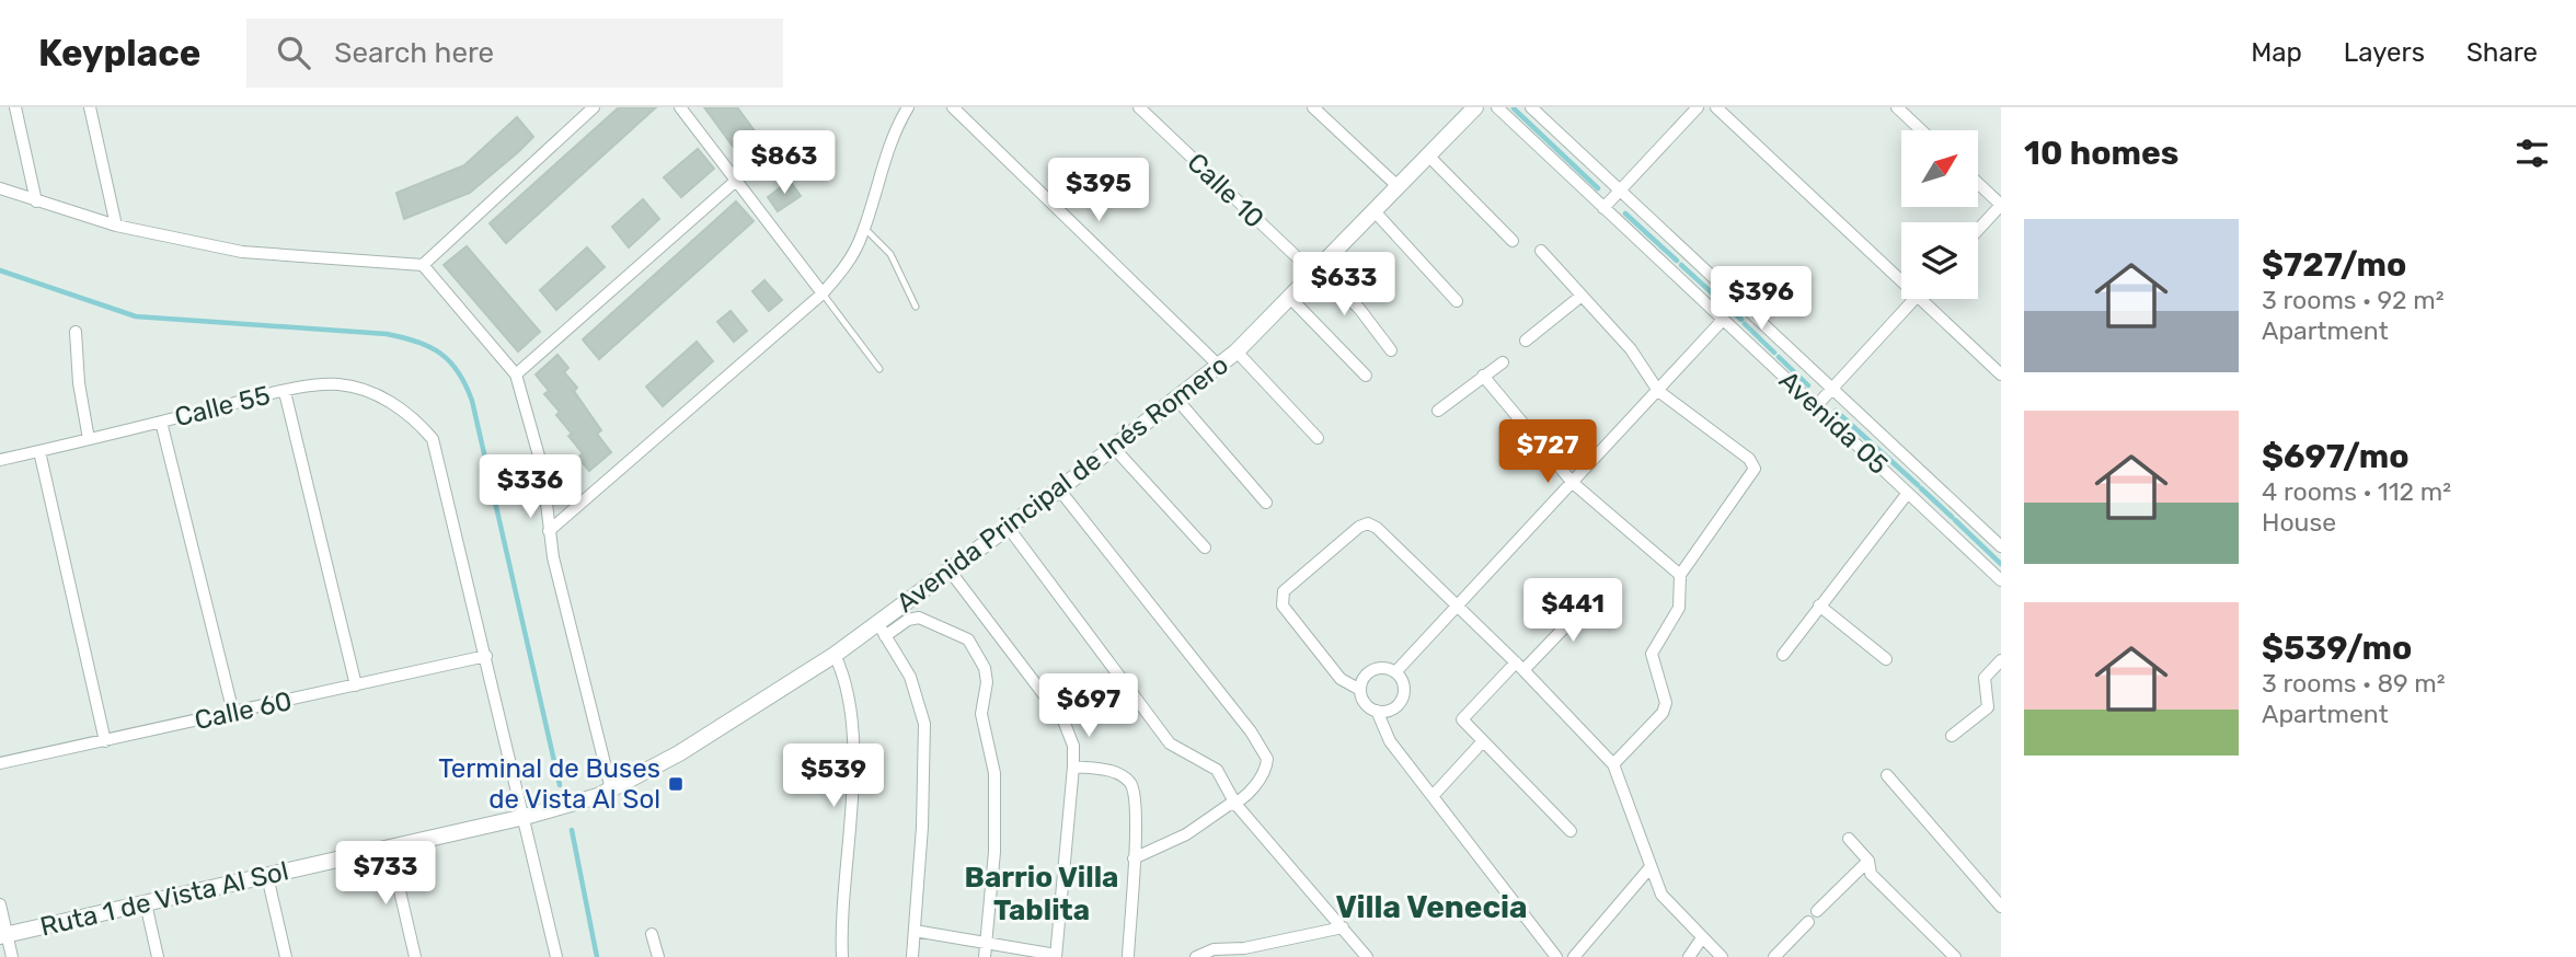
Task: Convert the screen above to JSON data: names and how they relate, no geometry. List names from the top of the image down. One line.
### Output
{"streets":{"street":["Calle 10","Calle 55","Avenida 05","Avenida Principal de Inés Romero","Calle 60","Ruta 1 de Vista Al Sol"]},"crossings":[["Calle 10","Avenida Principal de Inés Romero"],["Calle 55","Calle 60"],["Avenida Principal de Inés Romero","Ruta 1 de Vista Al Sol"]],"districts":["Barrio Villa Tablita","Villa Venecia"],"places":{"transit":["Terminal de Buses de Vista Al Sol"]},"north":"top right","page":{"header":"Keyplace","search":"Search here","nav":["Map","Layers","Share"],"heading":"10 homes","price":["$863","$395","$633","$396","$727","$336","$441","$697","$539","$733"],"list":[{"name":"$727/mo","note":"3 rooms · 92 m² · Apartment"},{"name":"$697/mo","note":"4 rooms · 112 m² · House"},{"name":"$539/mo","note":"3 rooms · 89 m² · Apartment"}]}}
